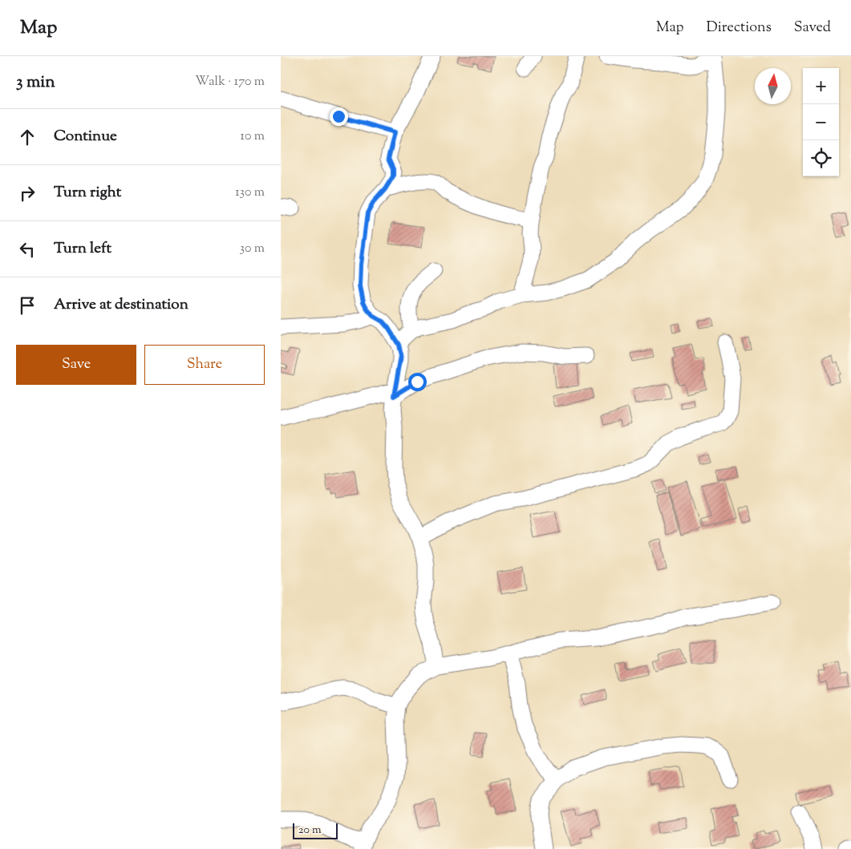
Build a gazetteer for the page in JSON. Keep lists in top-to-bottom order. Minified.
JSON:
{"scale_bar":"20 m","north":"top","page":{"header":"Map","nav":["Map","Directions","Saved"],"heading":["3 min","Walk · 170 m"],"map_buttons":["+","−"],"list":[["Continue","10 m"],["Turn right","130 m"],["Turn left","30 m"],"Arrive at destination"],"buttons":["Save","Share"],"scale":"20 m"}}
